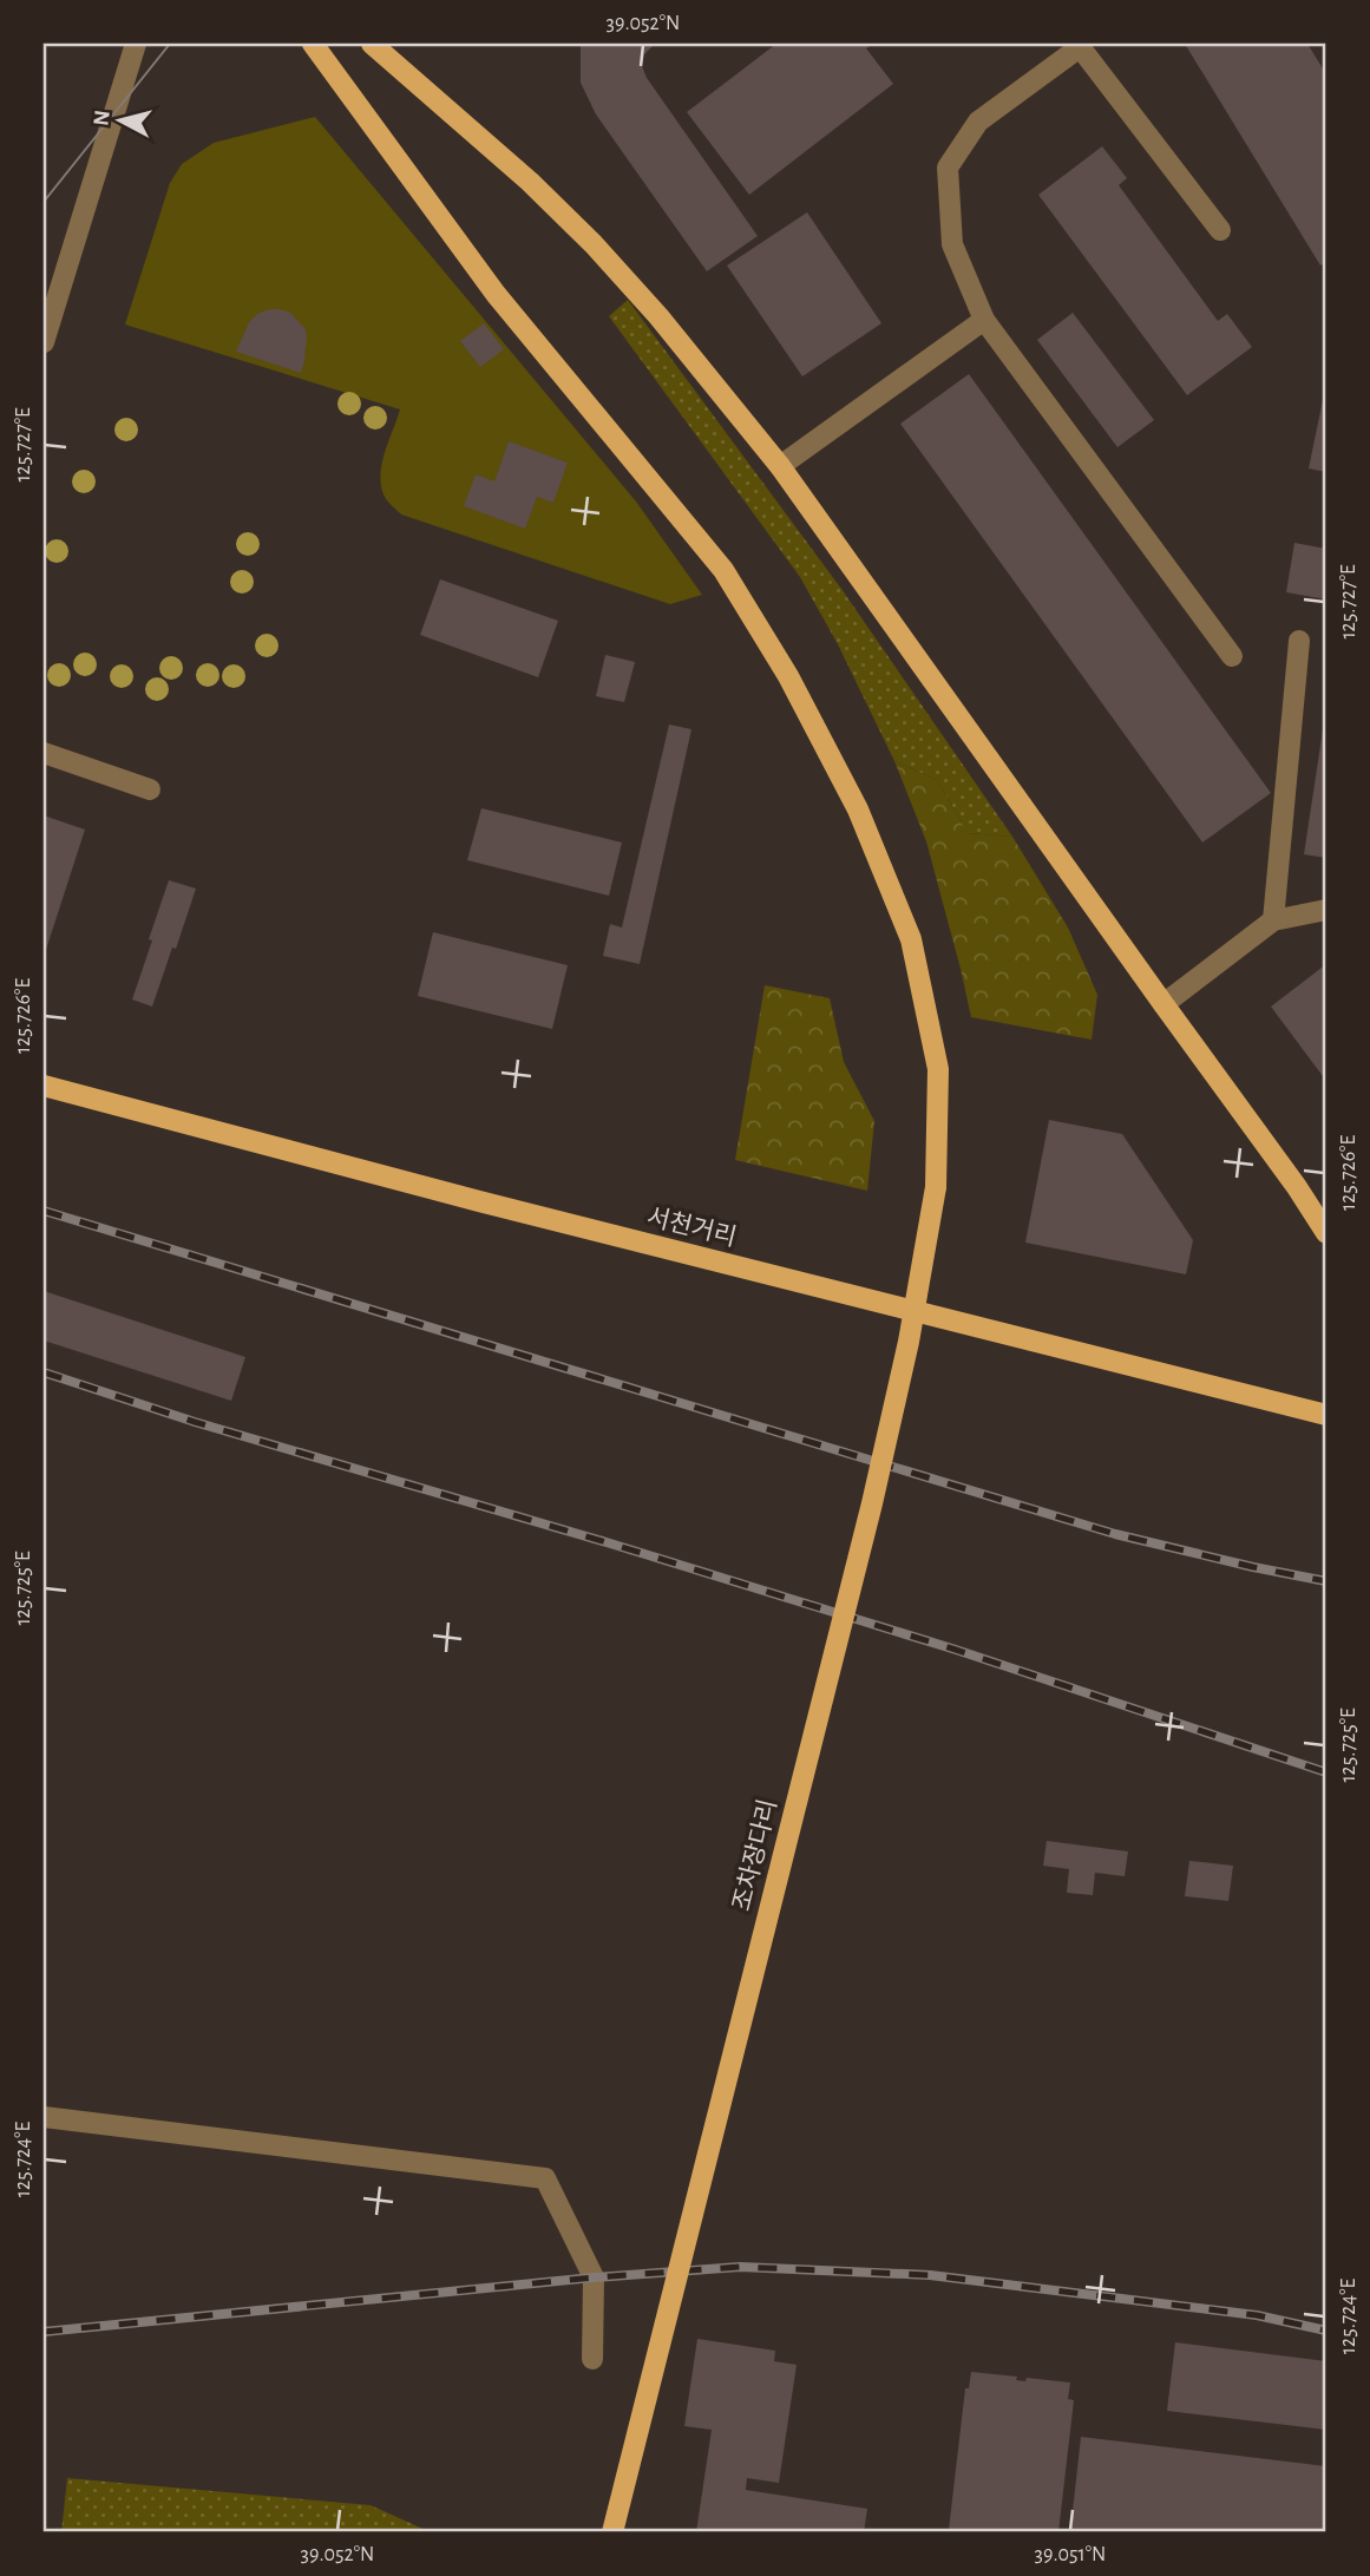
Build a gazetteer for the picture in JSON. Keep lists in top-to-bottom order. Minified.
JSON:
{"streets":{"main road":["서천거리","조차장다리"]},"north":"left","coordinates":["39.052°N","125.727°E","125.726°E","125.725°E","125.724°E","39.051°N"]}
